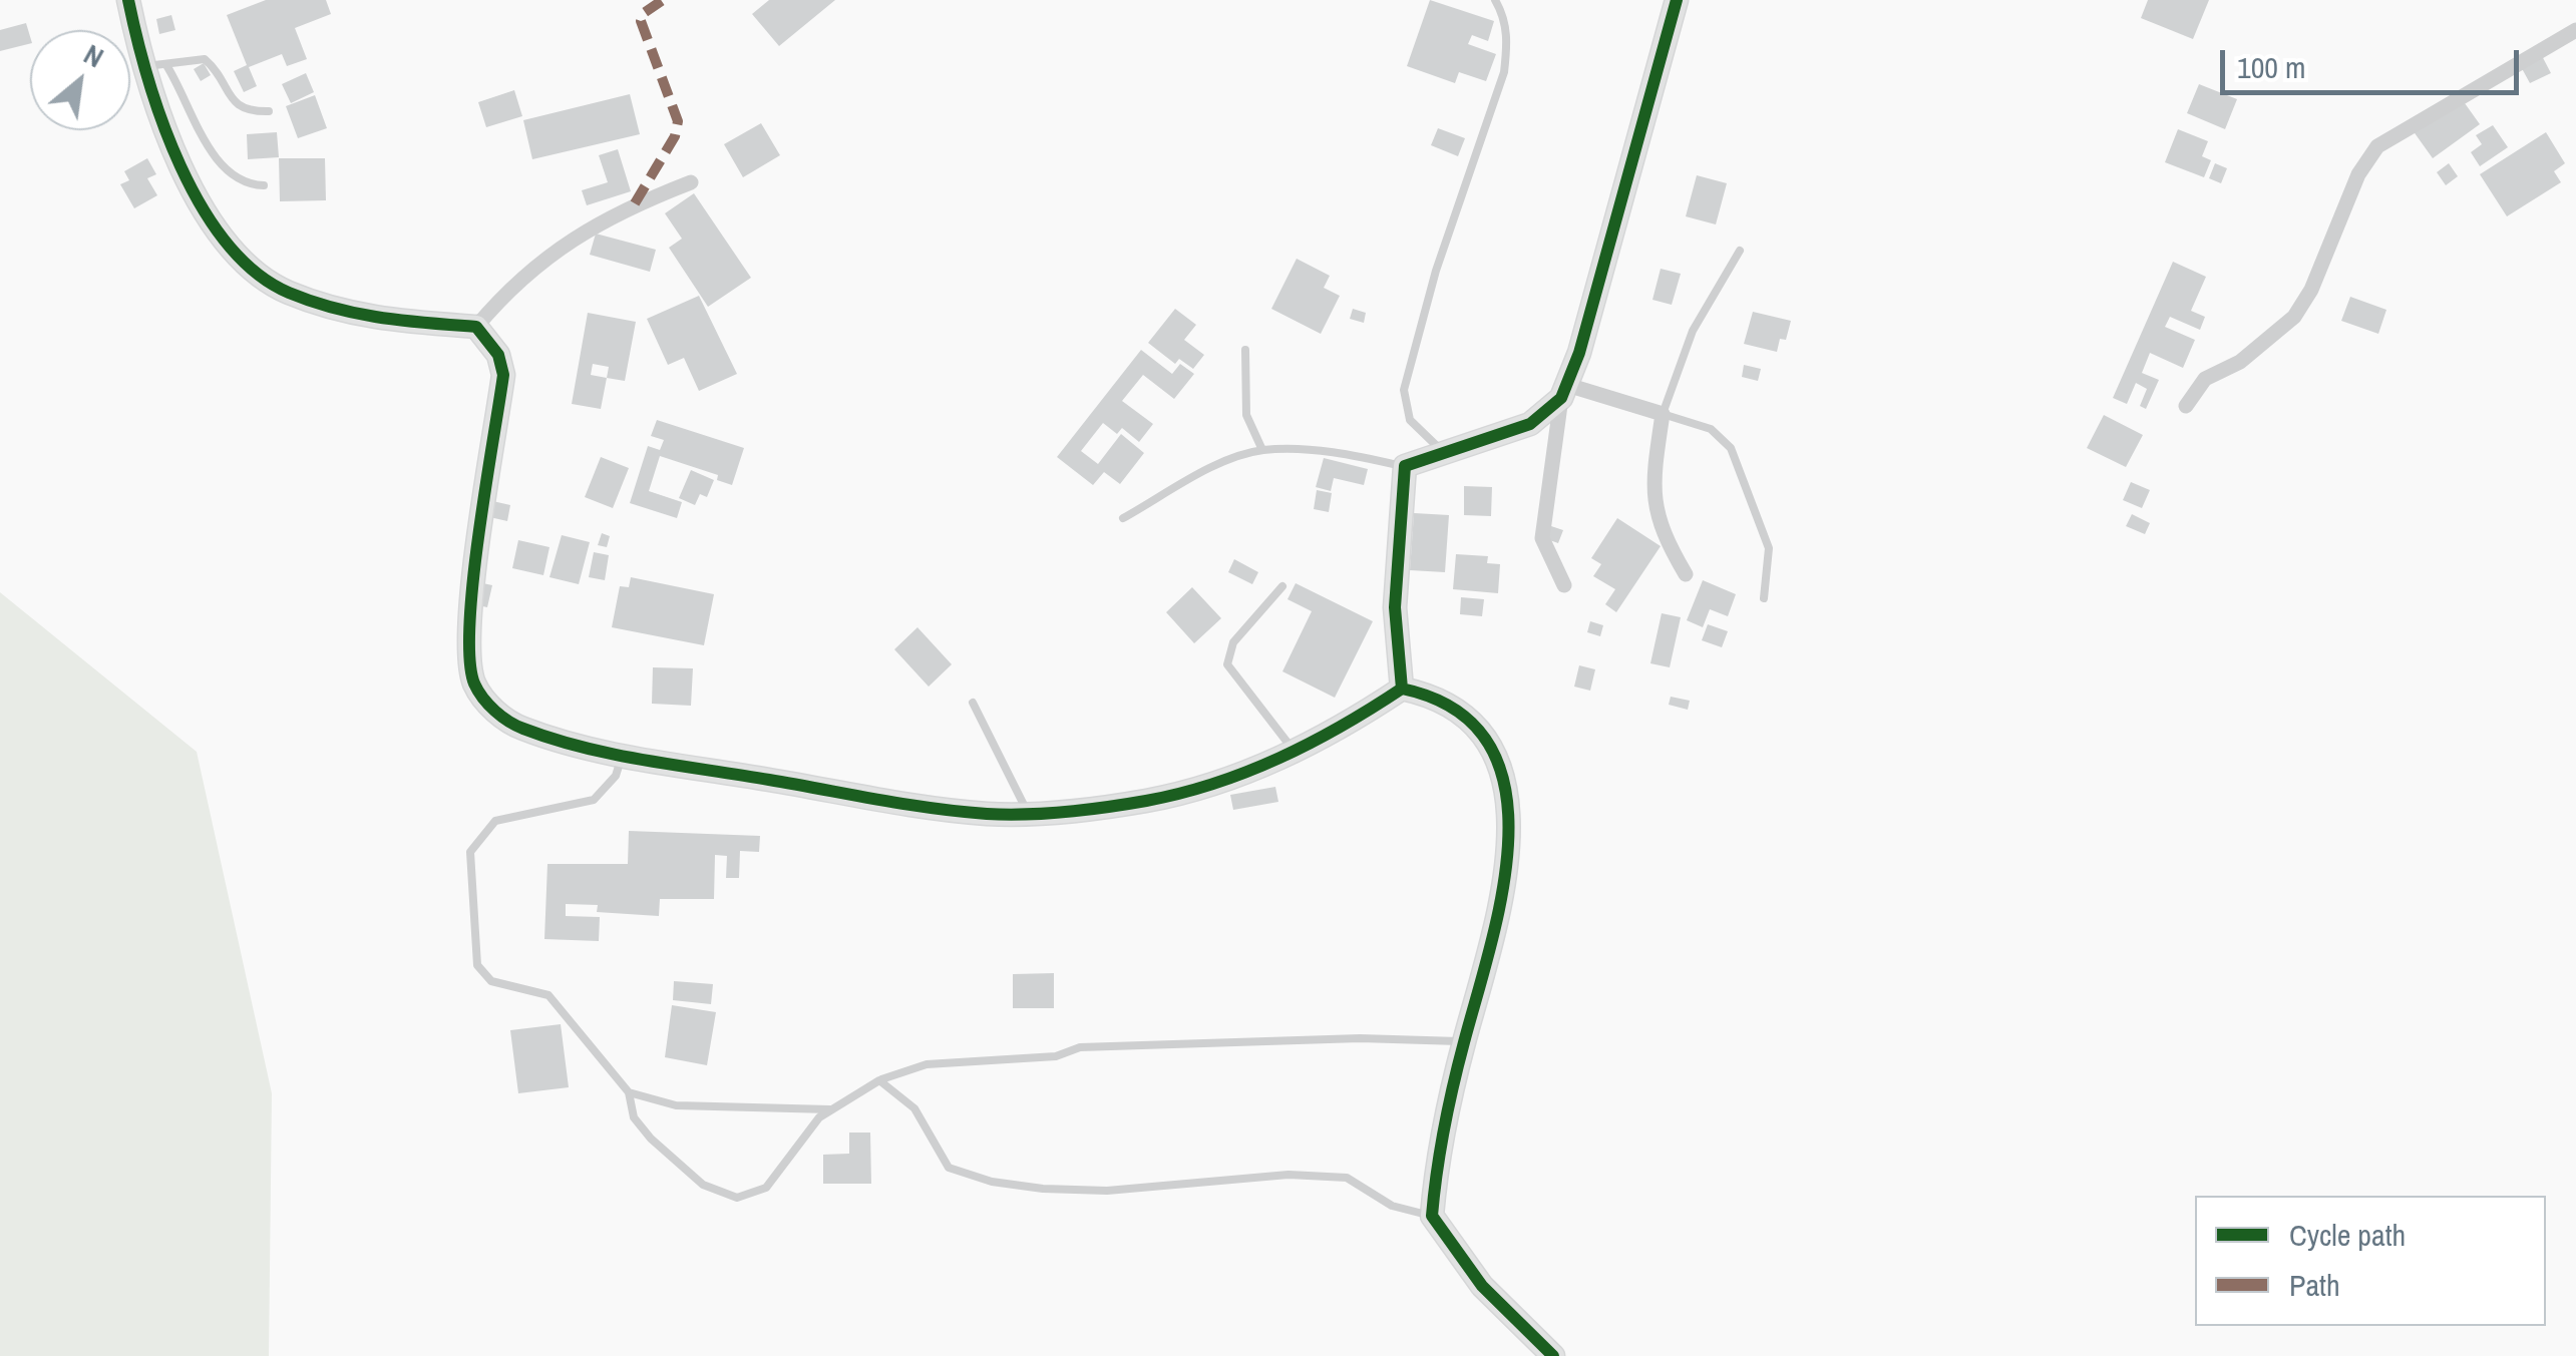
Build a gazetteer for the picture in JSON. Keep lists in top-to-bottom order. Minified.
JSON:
{"legend":["Cycle path","Path"],"scale_bar":"100 m","north":"top right"}
